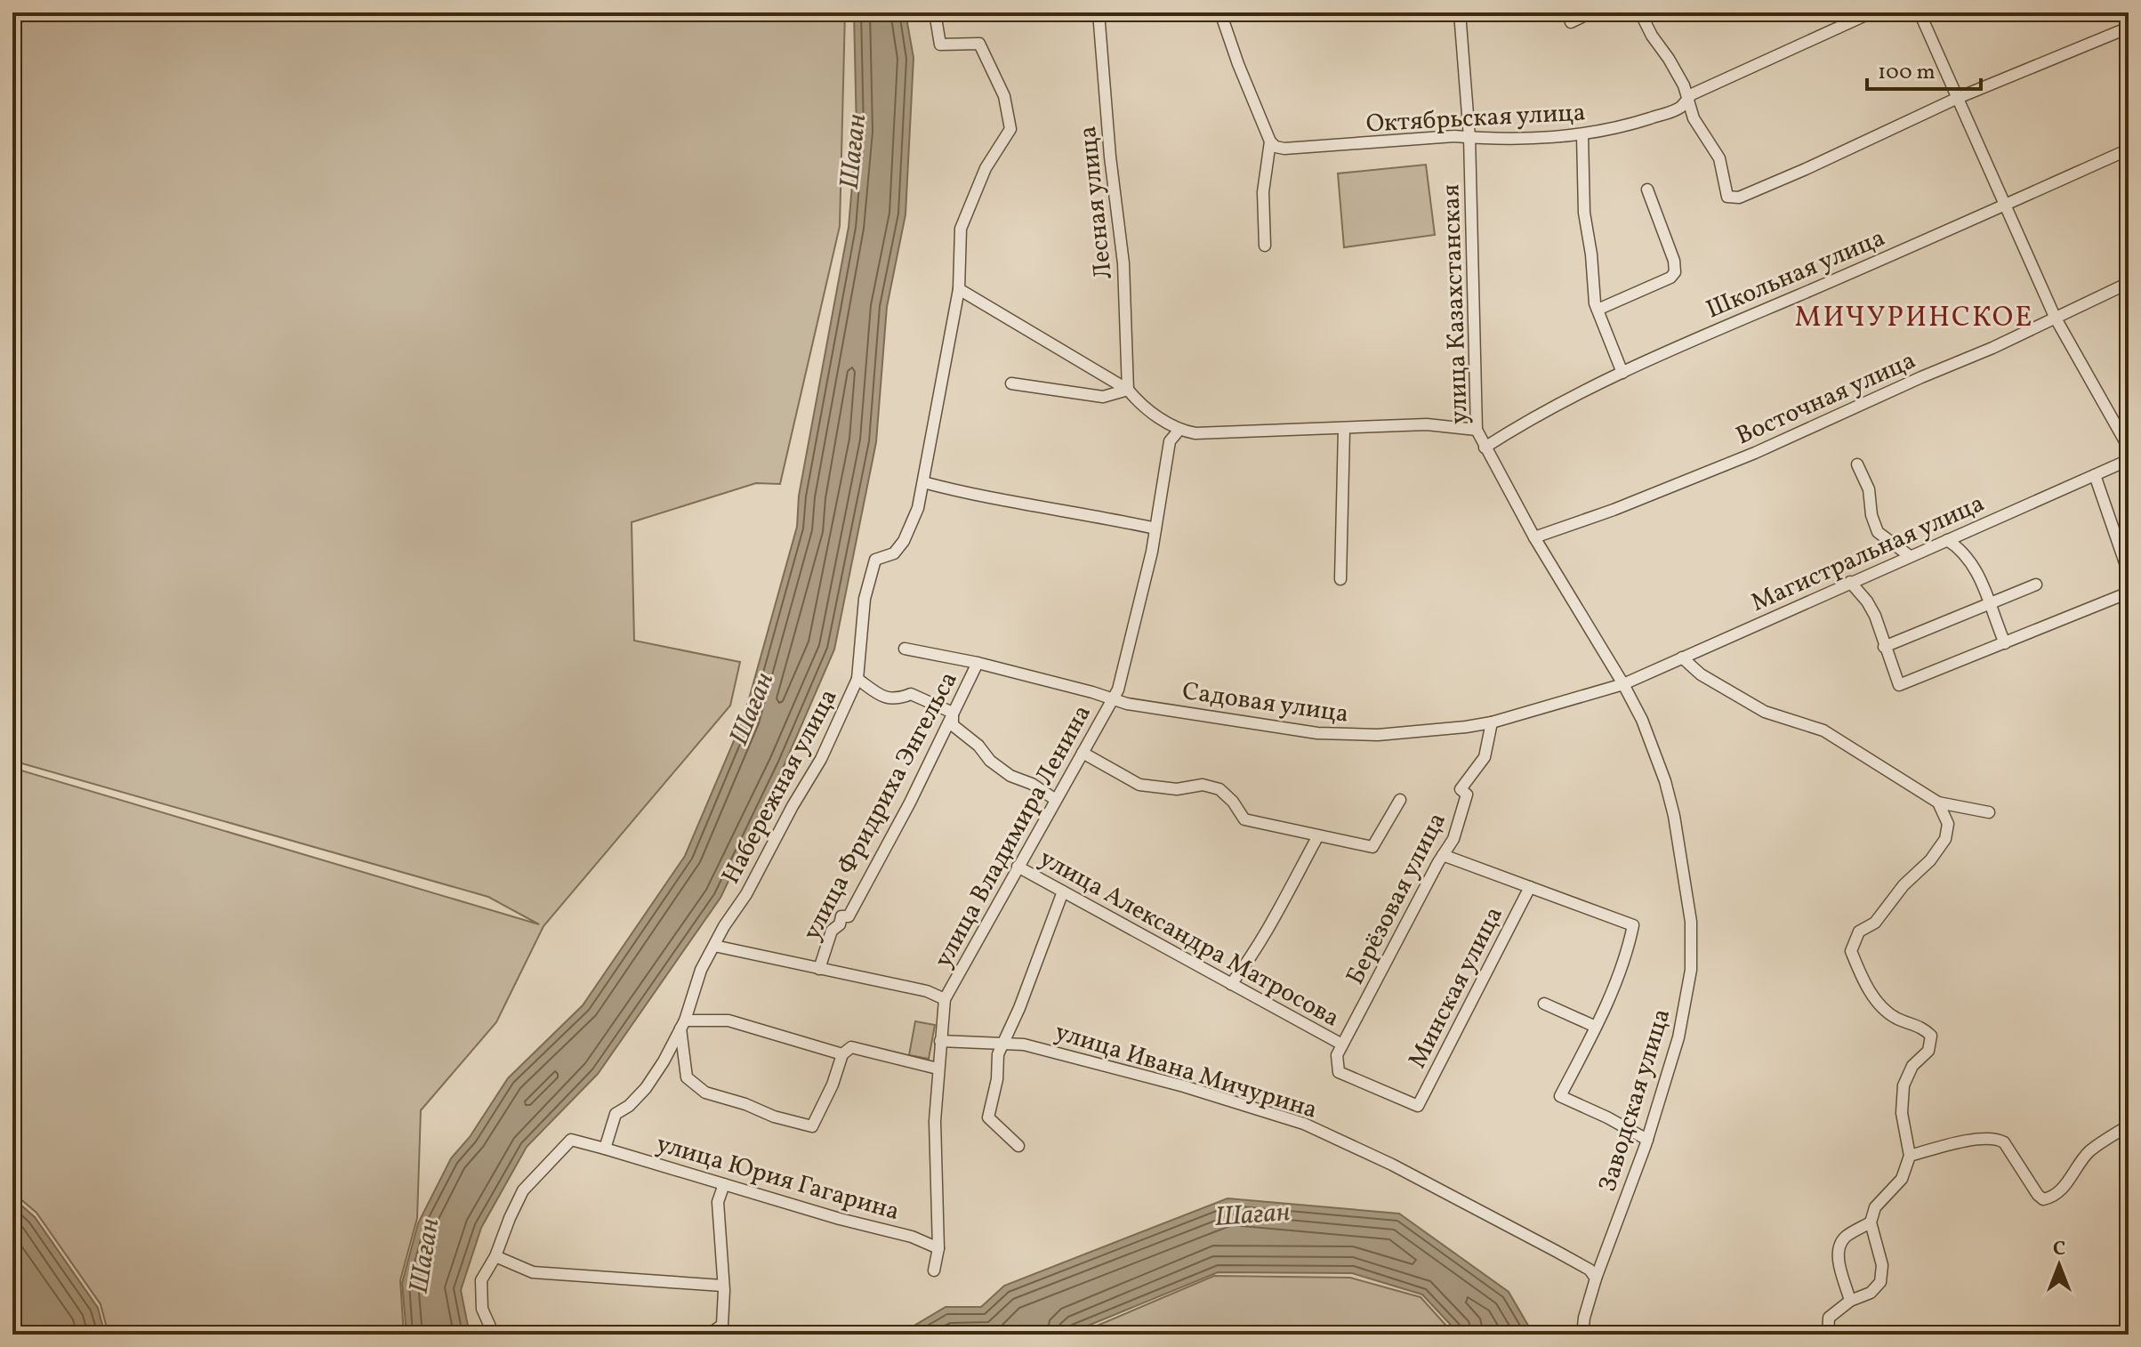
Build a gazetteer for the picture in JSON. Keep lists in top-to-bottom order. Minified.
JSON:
{"streets":{"street":["Октябрьская улица","Лесная улица","Школьная улица","улица Казахстанская","Восточная улица","Магистральная улица","Садовая улица","Набережная улица","улица Фридриха Энгельса","улица Владимира Ленина","Берёзовая улица","улица Александра Матросова","Минская улица","улица Ивана Мичурина","Заводская улица","улица Юрия Гагарина"]},"crossings":[["Октябрьская улица","улица Казахстанская"],["Школьная улица","улица Казахстанская"],["улица Казахстанская","Восточная улица"],["улица Казахстанская","Магистральная улица"],["улица Казахстанская","Садовая улица"],["улица Казахстанская","Заводская улица"],["Магистральная улица","Садовая улица"],["Магистральная улица","Заводская улица"],["Садовая улица","улица Фридриха Энгельса"],["Садовая улица","улица Владимира Ленина"],["Садовая улица","Берёзовая улица"],["Садовая улица","Заводская улица"],["Набережная улица","улица Юрия Гагарина"],["улица Владимира Ленина","улица Александра Матросова"],["улица Владимира Ленина","улица Ивана Мичурина"],["улица Владимира Ленина","улица Юрия Гагарина"],["Берёзовая улица","улица Александра Матросова"],["Берёзовая улица","Минская улица"],["улица Ивана Мичурина","Заводская улица"]],"districts":["МИЧУРИНСКОЕ"],"water":["Шаған"],"scale_bar":"100 m","north":"top"}
